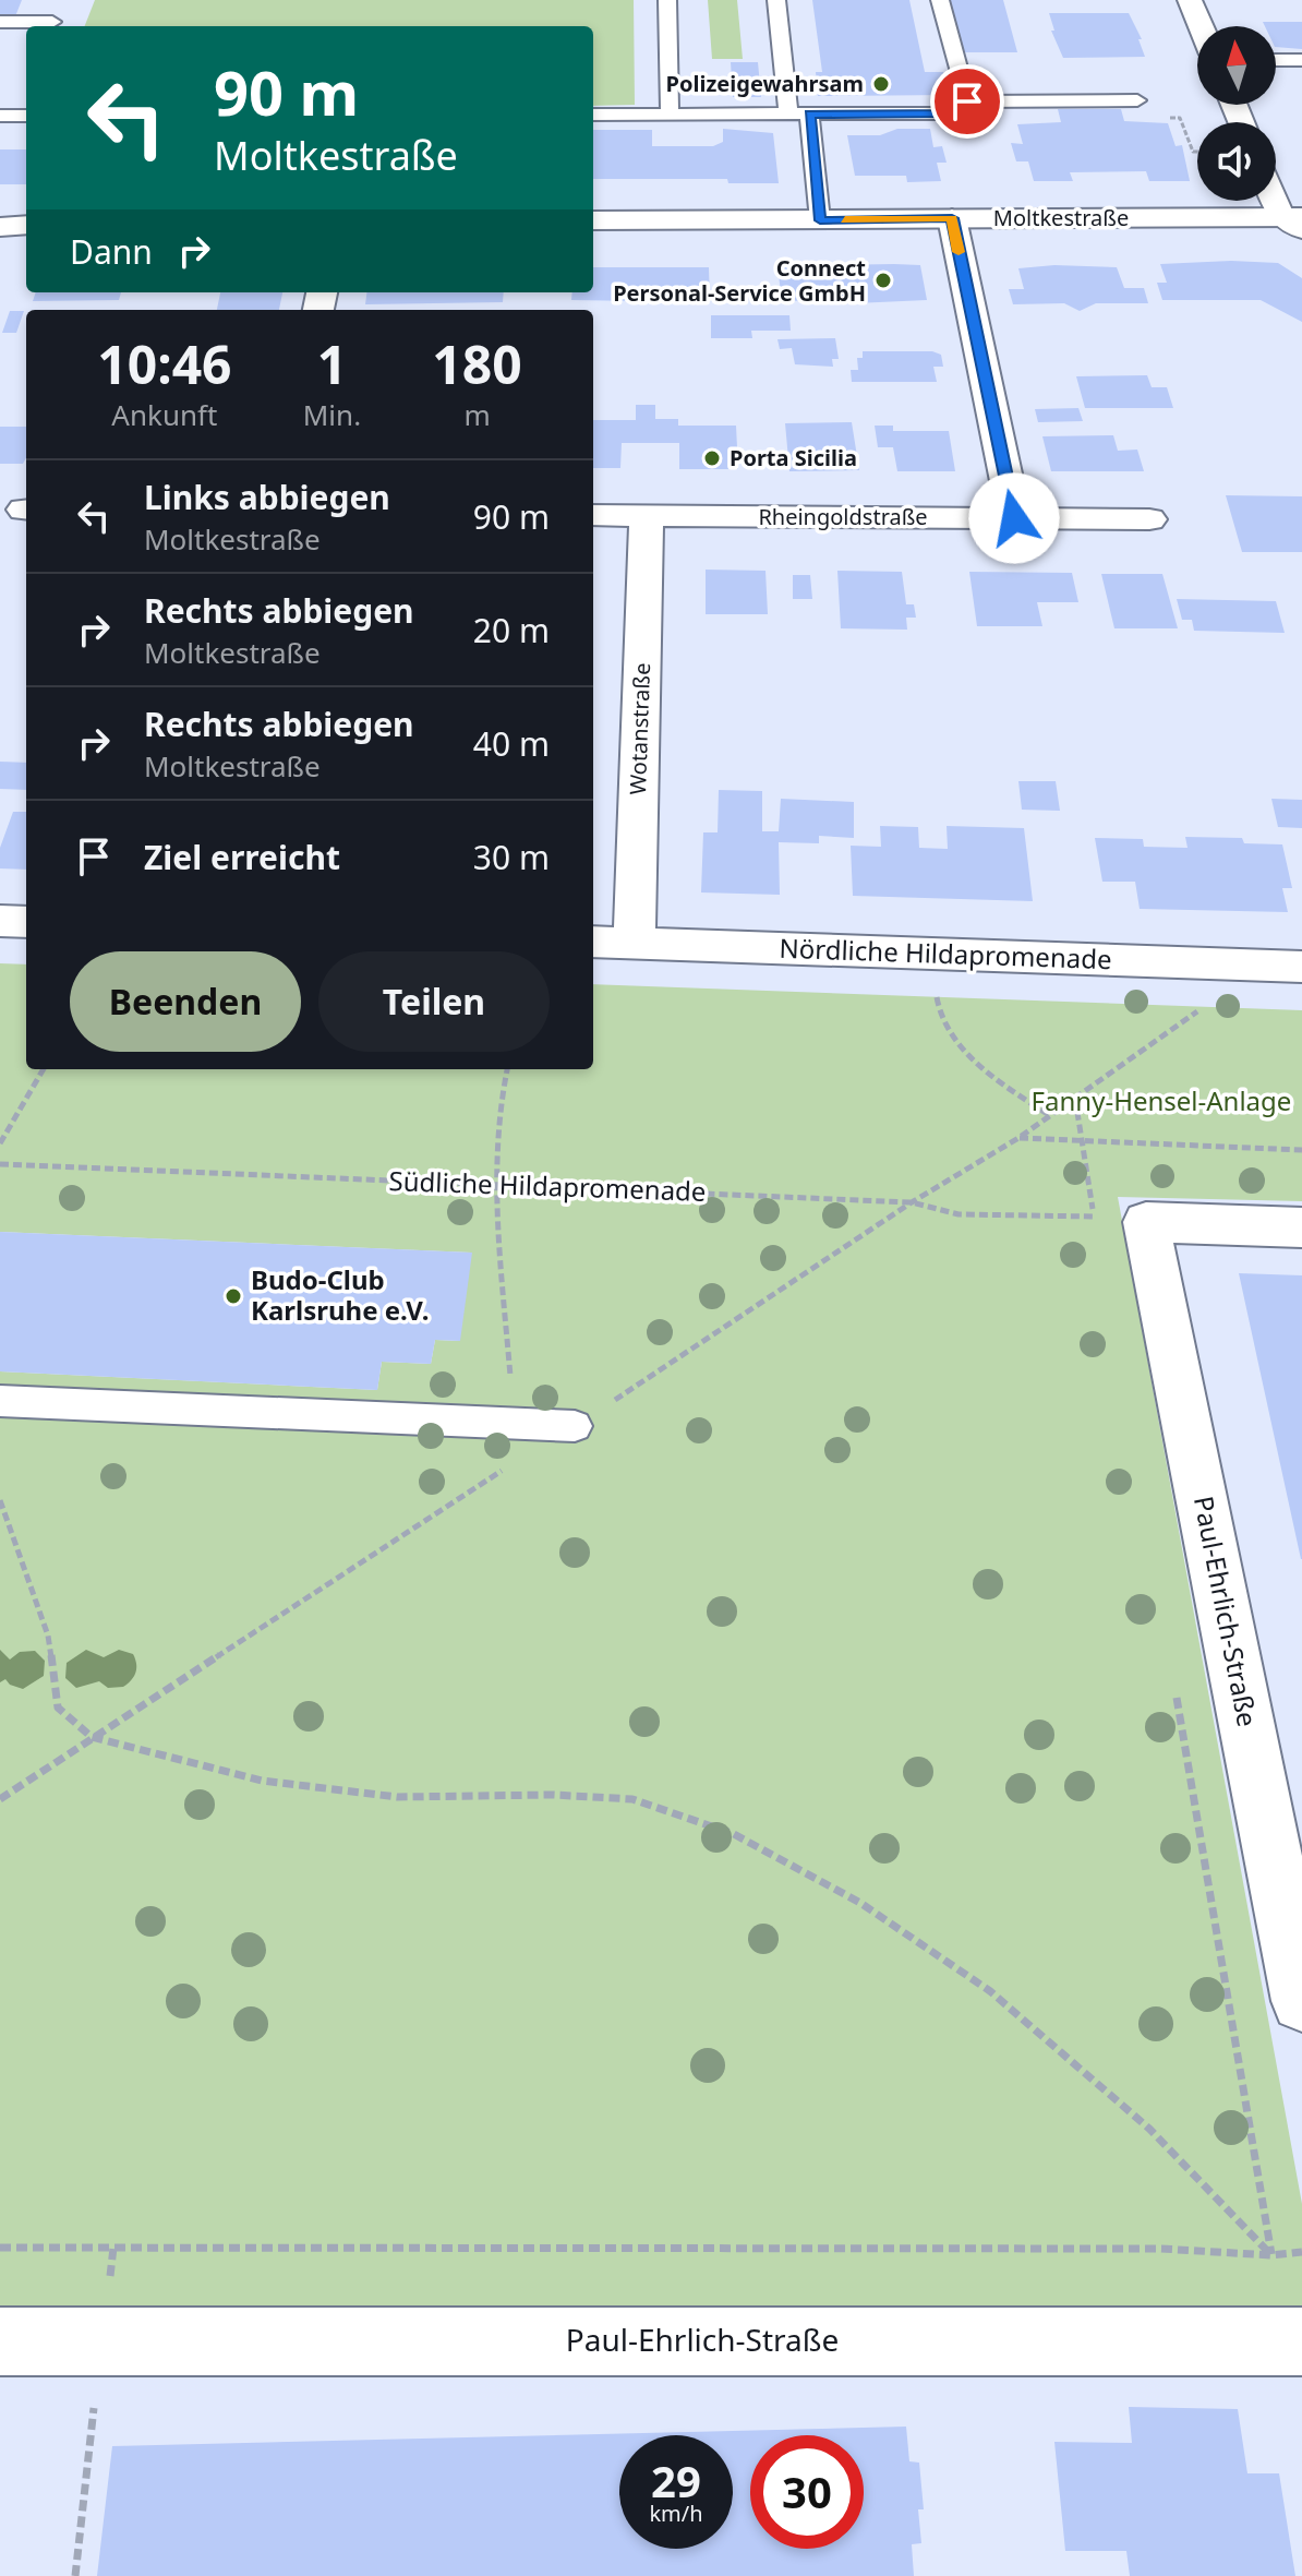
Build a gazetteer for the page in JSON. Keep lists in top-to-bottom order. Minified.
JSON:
{"streets":{"street":["Moltkestraße","Rheingoldstraße","Wotanstraße","Nördliche Hildapromenade","Paul-Ehrlich-Straße"],"path":["Südliche Hildapromenade"]},"crossings":[["Rheingoldstraße","Wotanstraße"],["Wotanstraße","Nördliche Hildapromenade"]],"parks":["Fanny-Hensel-Anlage"],"places":["Polizeigewahrsam","Connect Personal-Service GmbH","Porta Sicilia","Budo-Club Karlsruhe e.V."],"north":"top","page":{"turn":["90 m","Moltkestraße"],"then":"Dann","eta":["10:46","Ankunft","1","Min.","180","m"],"list":[{"name":"Links abbiegen","note":"Moltkestraße","value":"90 m"},{"name":"Rechts abbiegen","note":"Moltkestraße","value":"20 m"},{"name":"Rechts abbiegen","note":"Moltkestraße","value":"40 m"},{"name":"Ziel erreicht","value":"30 m"}],"buttons":["Beenden","Teilen"],"speed":"29 km/h","limit":"30"}}
